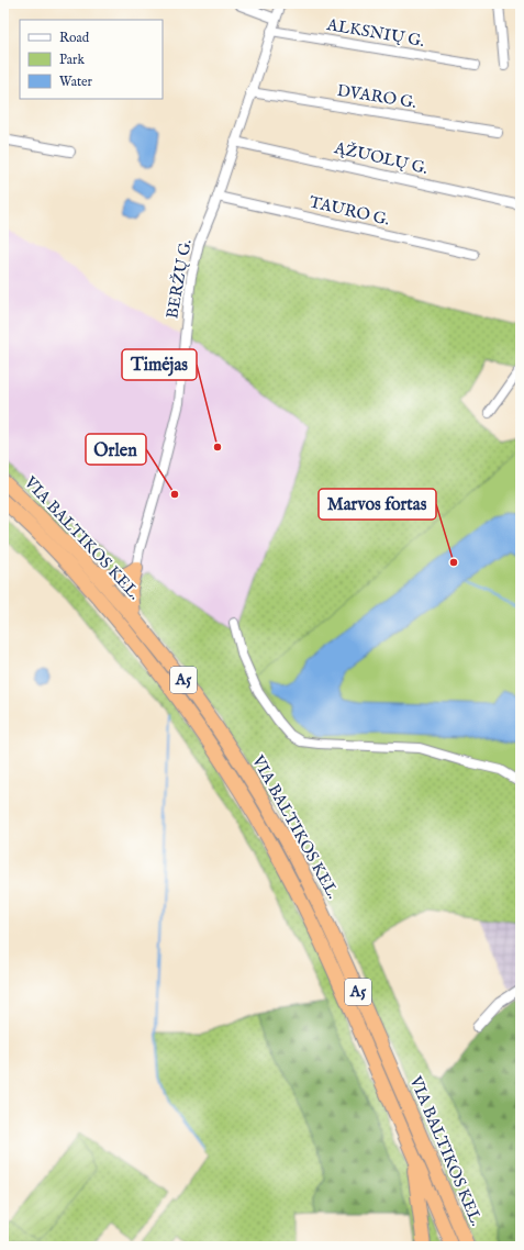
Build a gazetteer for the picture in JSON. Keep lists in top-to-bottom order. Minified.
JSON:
{"streets":{"highway":["VIA BALTIKOS KEL.","A5"],"street":["ALKSNIŲ G.","DVARO G.","ĄŽUOLŲ G.","TAURO G.","BERŽŲ G."]},"crossings":[["ALKSNIŲ G.","BERŽŲ G."],["DVARO G.","BERŽŲ G."],["ĄŽUOLŲ G.","BERŽŲ G."],["TAURO G.","BERŽŲ G."]],"places":["Timėjas","Orlen","Marvos fortas"],"legend":["Road","Park","Water"]}
